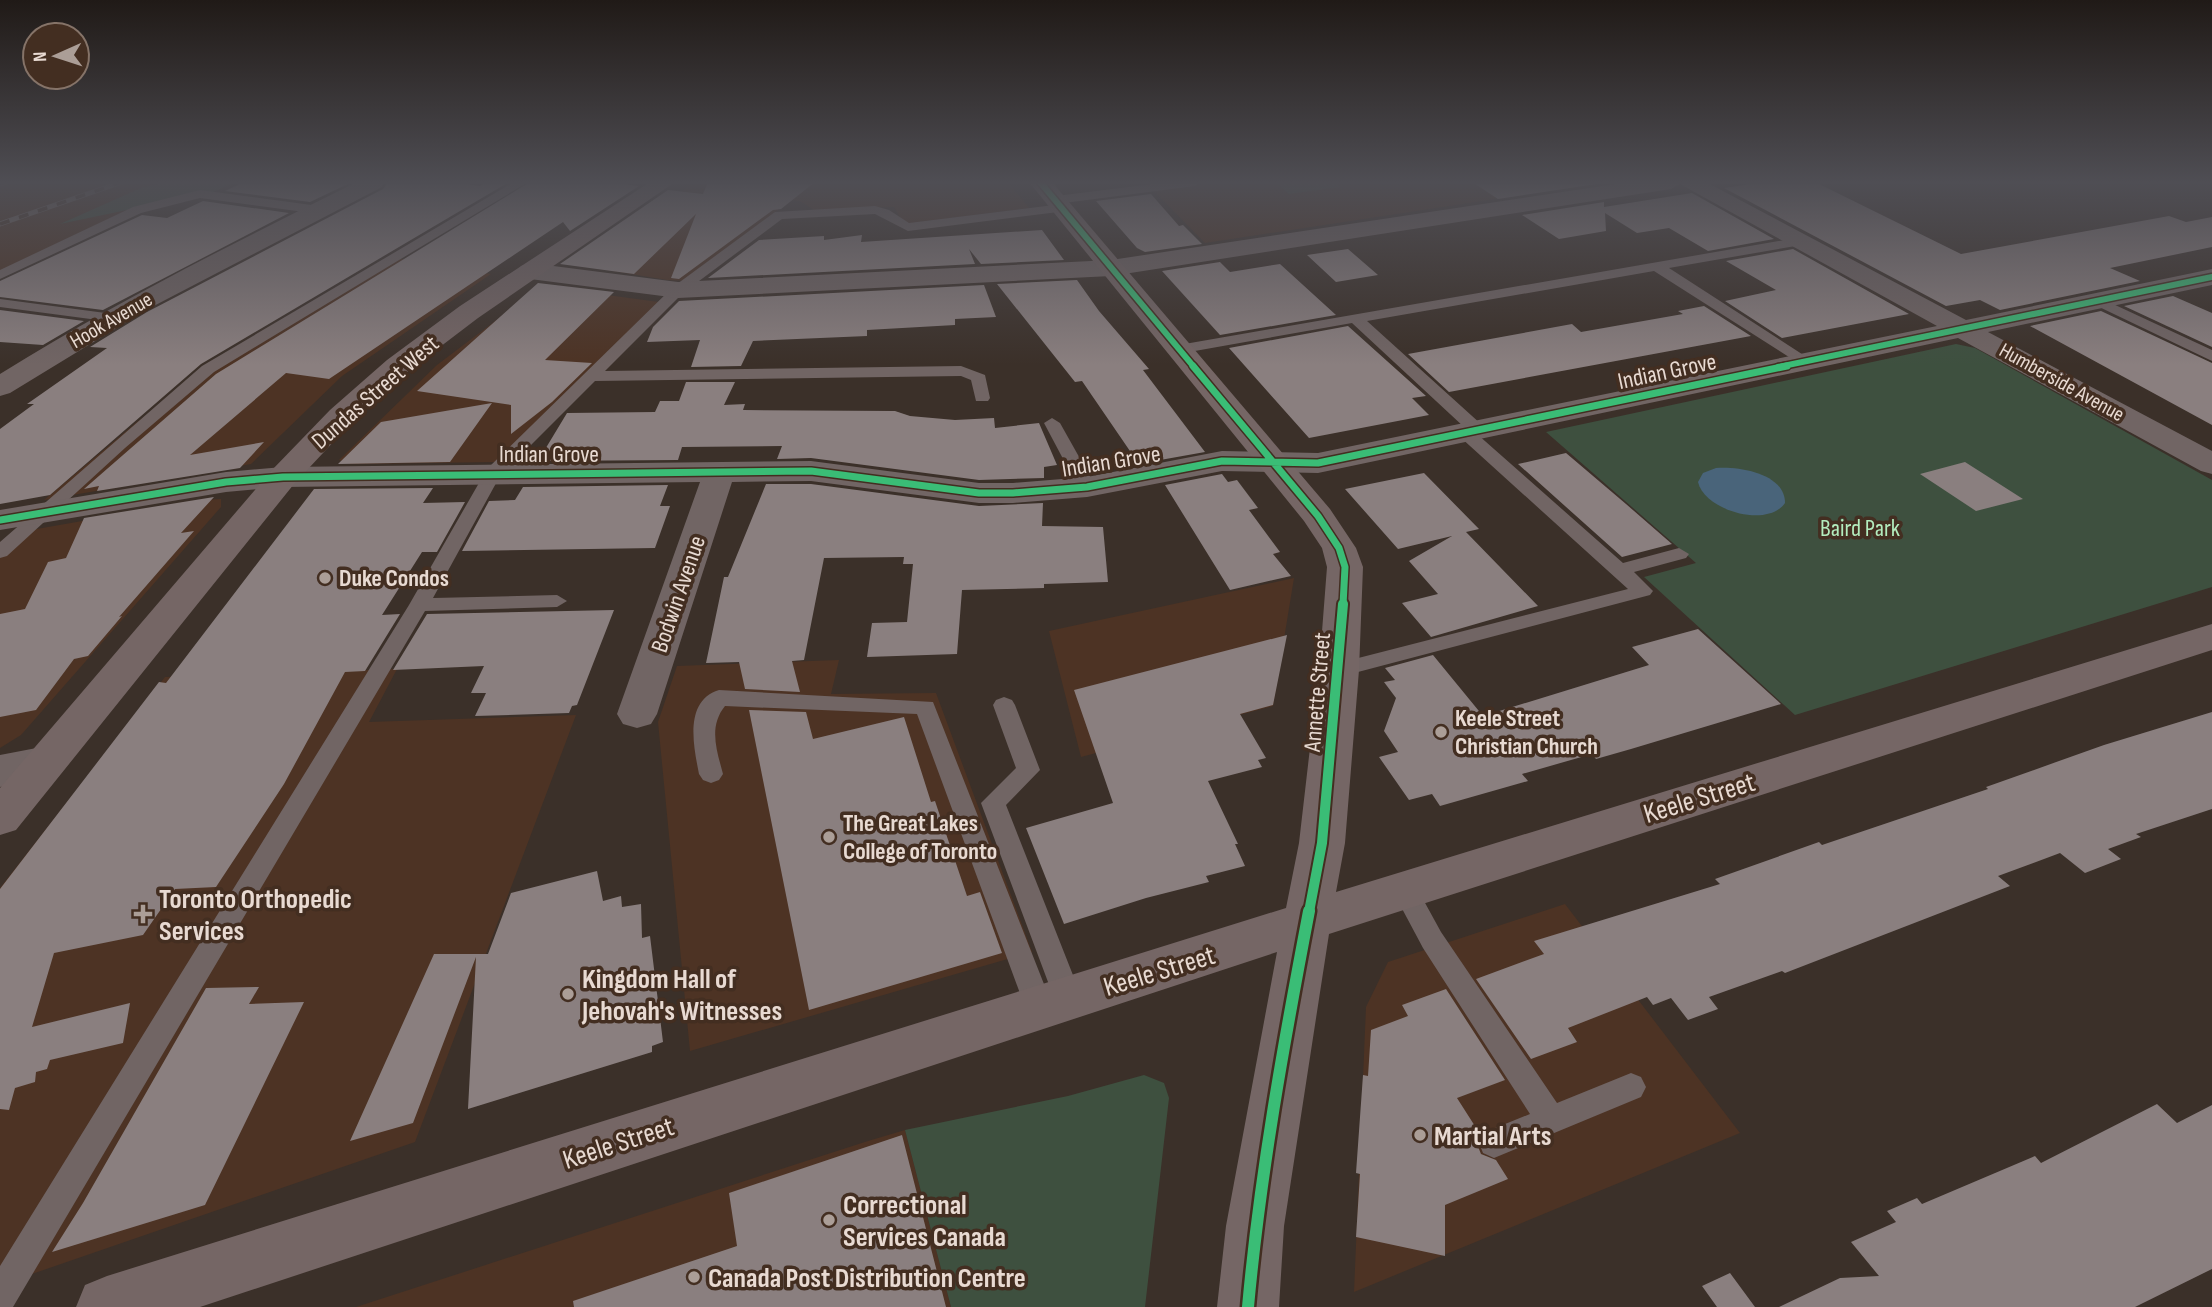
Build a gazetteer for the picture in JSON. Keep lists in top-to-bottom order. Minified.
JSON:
{"streets":{"main road":["Dundas Street West","Annette Street","Keele Street"],"street":["Hook Avenue","Indian Grove","Humberside Avenue","Bodwin Avenue"]},"crossings":[["Indian Grove","Humberside Avenue"],["Indian Grove","Dundas Street West"],["Indian Grove","Bodwin Avenue"],["Indian Grove","Annette Street"],["Annette Street","Keele Street"]],"parks":["Baird Park"],"places":{"other":["Duke Condos","Keele Street Christian Church","The Great Lakes College of Toronto","Kingdom Hall of Jehovah's Witnesses","Martial Arts","Correctional Services Canada","Canada Post Distribution Centre"],"health":["Toronto Orthopedic Services"]},"north":"left"}
